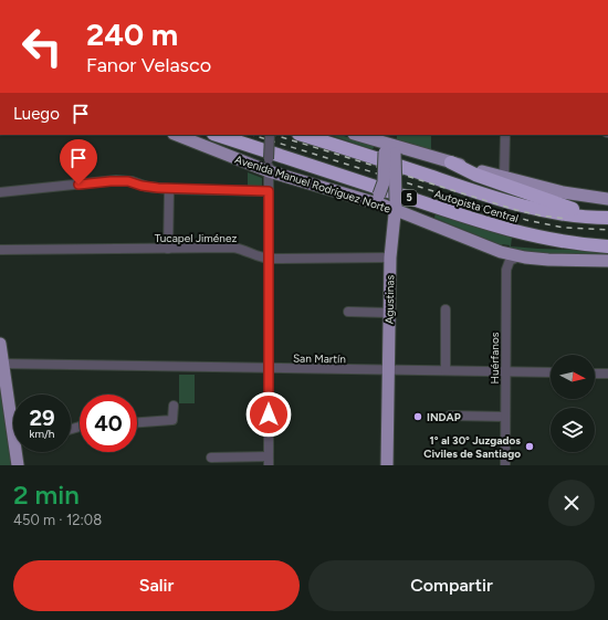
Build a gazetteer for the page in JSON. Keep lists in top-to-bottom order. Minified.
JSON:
{"streets":{"highway":["5","Autopista Central"],"main road":["Avenida Manuel Rodríguez Norte","Agustinas"],"street":["Tucapel Jiménez","San Martín","Huérfanos"]},"crossings":[["Avenida Manuel Rodríguez Norte","Agustinas"],["Avenida Manuel Rodríguez Norte","Huérfanos"],["Tucapel Jiménez","Agustinas"],["Agustinas","San Martín"],["San Martín","Huérfanos"]],"places":["INDAP","1° al 30° Juzgados Civiles de Santiago"],"north":"right","page":{"turn":["240 m","Fanor Velasco"],"then":"Luego","speed":"29 km/h","limit":"40","heading":["2 min","450 m · 12:08"],"buttons":["Salir","Compartir"]}}
